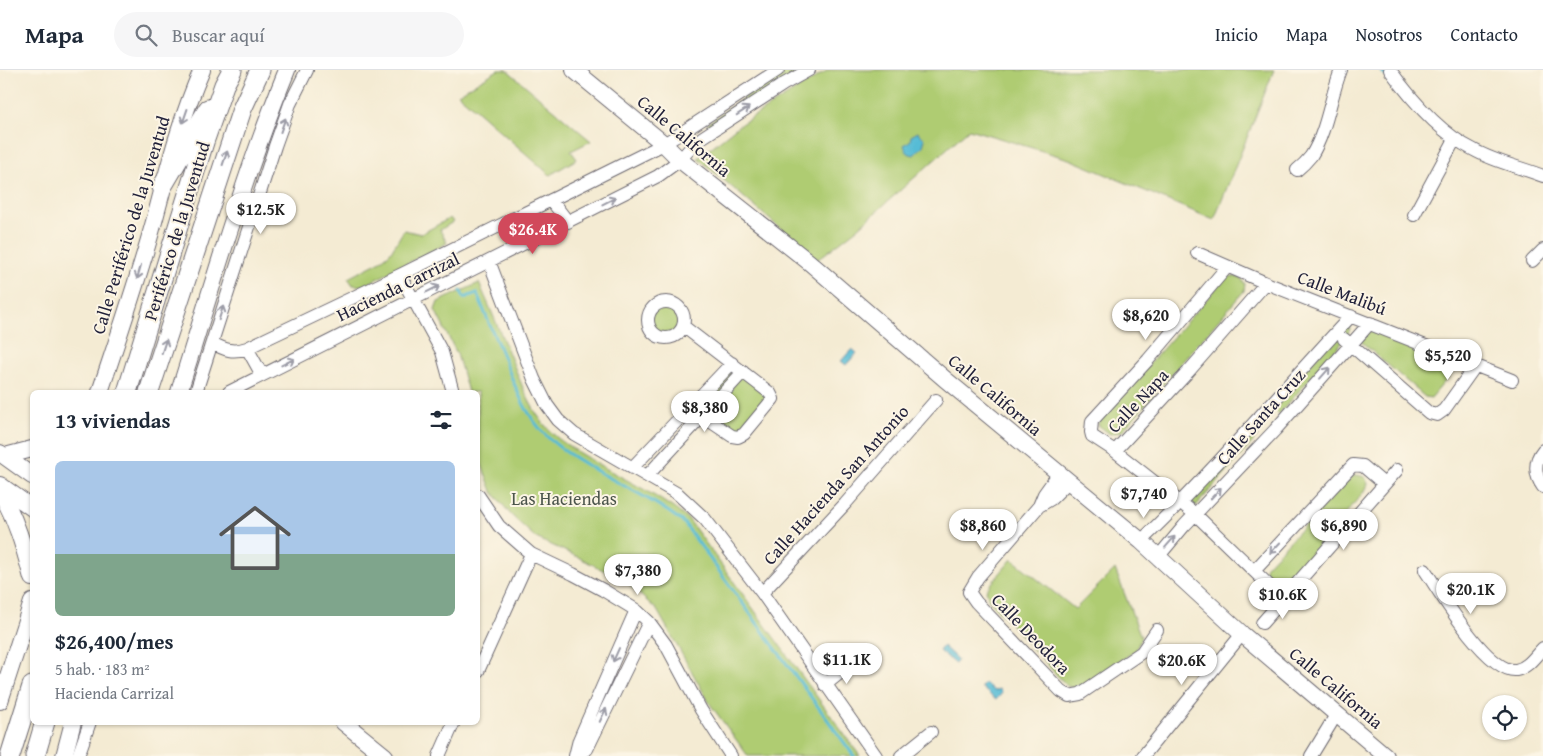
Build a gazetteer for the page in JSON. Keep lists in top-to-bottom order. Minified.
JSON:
{"streets":{"highway":["Periférico de la Juventud"],"main road":["Calle California","Calle Periférico de la Juventud"],"street":["Hacienda Carrizal","Calle Malibú","Calle Napa","Calle Santa Cruz","Calle Hacienda San Antonio","Calle Deodora"]},"crossings":[["Calle California","Hacienda Carrizal"],["Calle California","Calle Santa Cruz"],["Calle California","Calle Deodora"],["Calle Malibú","Calle Napa"],["Calle Malibú","Calle Santa Cruz"]],"parks":["Las Haciendas"],"page":{"header":"Mapa","search":"Buscar aquí","nav":["Inicio","Mapa","Nosotros","Contacto"],"price":["$12.5K","$26.4K","$8,620","$5,520","$8,380","$7,740","$8,860","$6,890","$7,380","$20.1K","$10.6K","$11.1K","$20.6K"],"heading":"13 viviendas","list":[{"name":"$26,400/mes","note":"5 hab. · 183 m² · Hacienda Carrizal"}]}}
